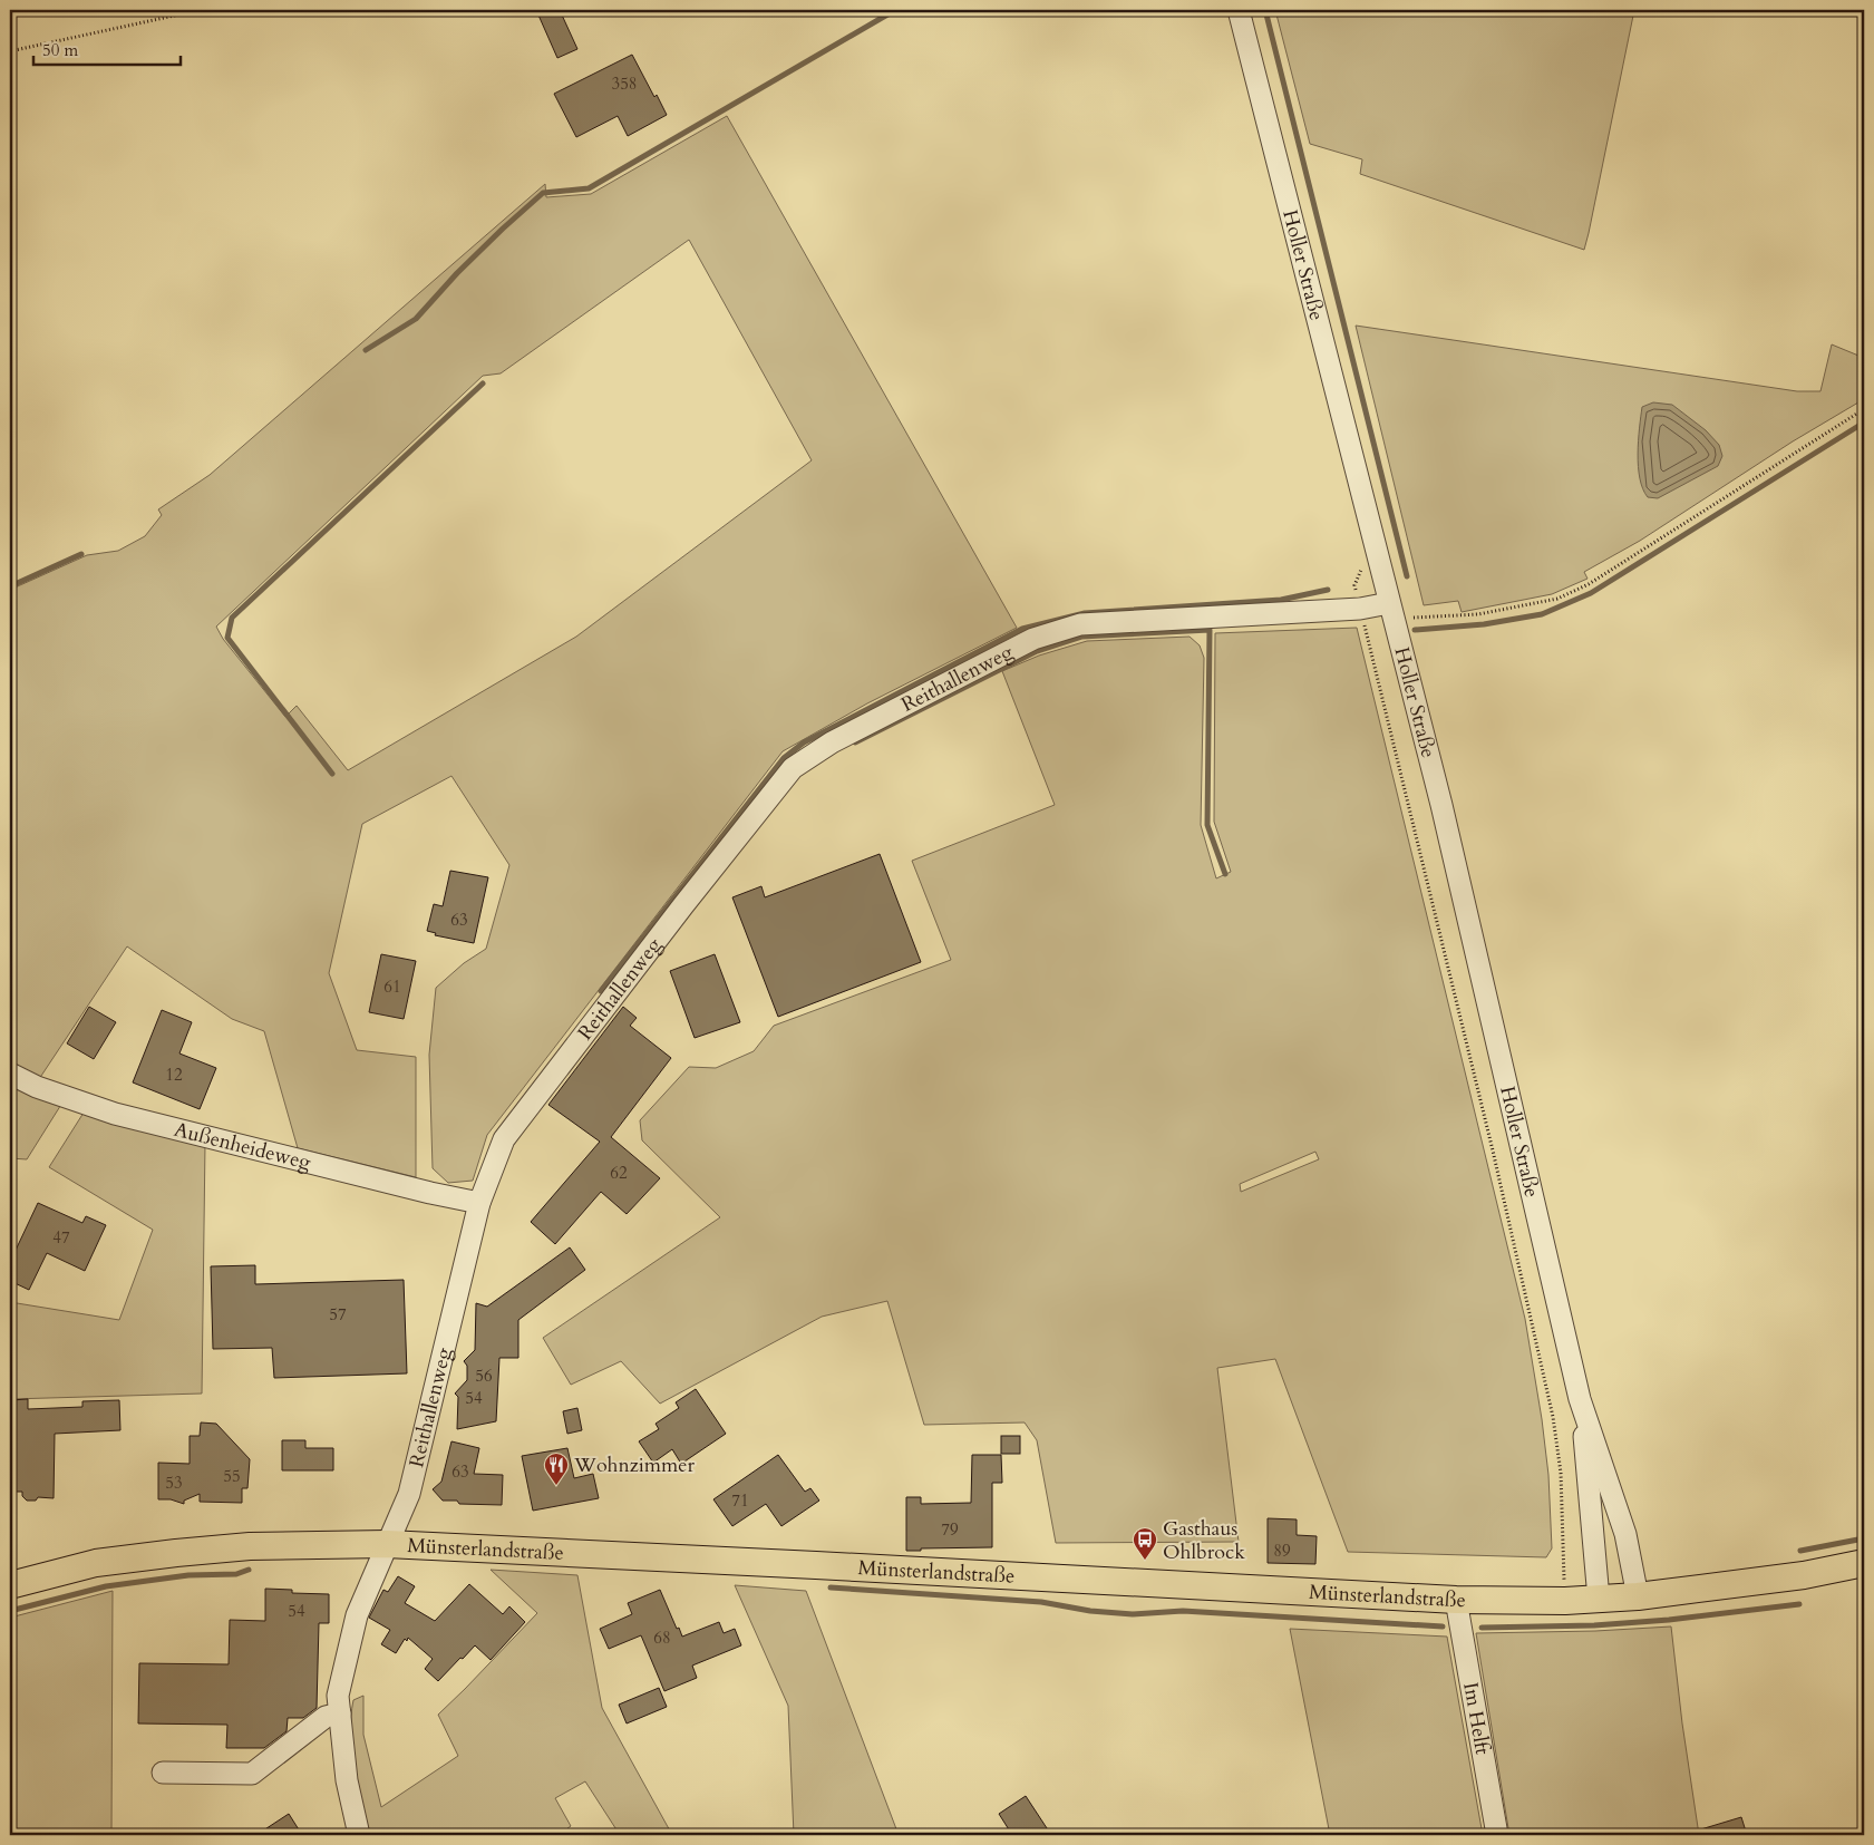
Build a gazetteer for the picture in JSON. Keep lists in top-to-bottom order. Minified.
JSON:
{"streets":{"main road":["Münsterlandstraße"],"street":["Holler Straße","Reithallenweg","Außenheideweg","Im Helft"]},"crossings":[["Holler Straße","Reithallenweg"],["Holler Straße","Münsterlandstraße"],["Reithallenweg","Außenheideweg"],["Reithallenweg","Münsterlandstraße"],["Münsterlandstraße","Im Helft"]],"places":{"restaurant":["Wohnzimmer"],"bus stop":["Gasthaus Ohlbrock"]},"house_numbers":["358","63","61","12","62","47","57","56","54","63","55","53","71","79","89","54","68"],"scale_bar":"50 m"}
